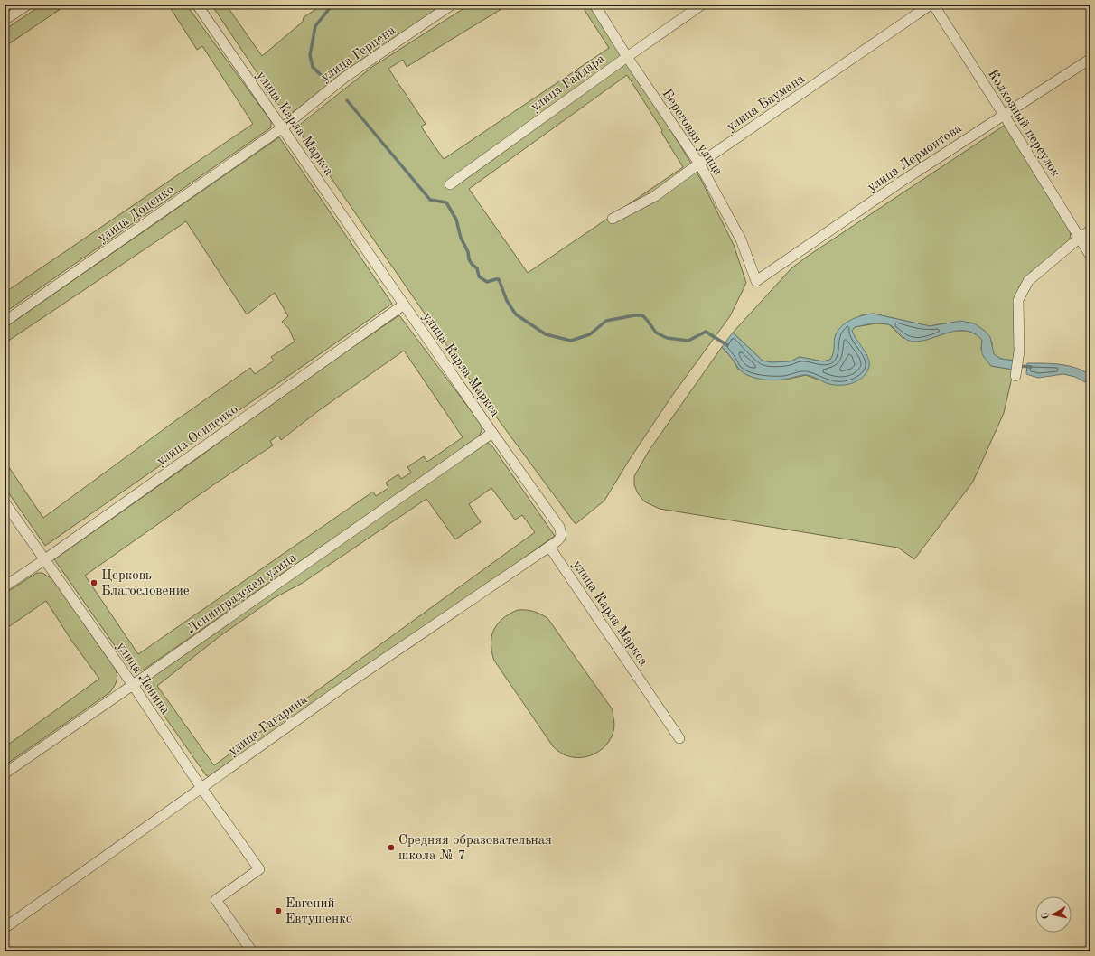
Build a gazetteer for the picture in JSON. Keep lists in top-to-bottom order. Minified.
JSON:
{"streets":{"street":["улица Герцена","улица Гайдара","улица Баумана","улица Карла Маркса","Колхозный переулок","Береговая улица","улица Лермонтова","улица Доценко","улица Осипенко","Ленинградская улица","улица Ленина","улица Гагарина"]},"crossings":[["улица Герцена","улица Карла Маркса"],["улица Герцена","улица Доценко"],["улица Гайдара","Береговая улица"],["улица Баумана","Колхозный переулок"],["улица Баумана","Береговая улица"],["улица Карла Маркса","улица Доценко"],["улица Карла Маркса","улица Осипенко"],["улица Карла Маркса","Ленинградская улица"],["улица Карла Маркса","улица Гагарина"],["Колхозный переулок","улица Лермонтова"],["Береговая улица","улица Лермонтова"],["улица Осипенко","улица Ленина"],["Ленинградская улица","улица Ленина"],["улица Ленина","улица Гагарина"]],"places":["Церковь Благословение","Средняя образовательная школа № 7","Евгений Евтушенко"],"north":"left"}
